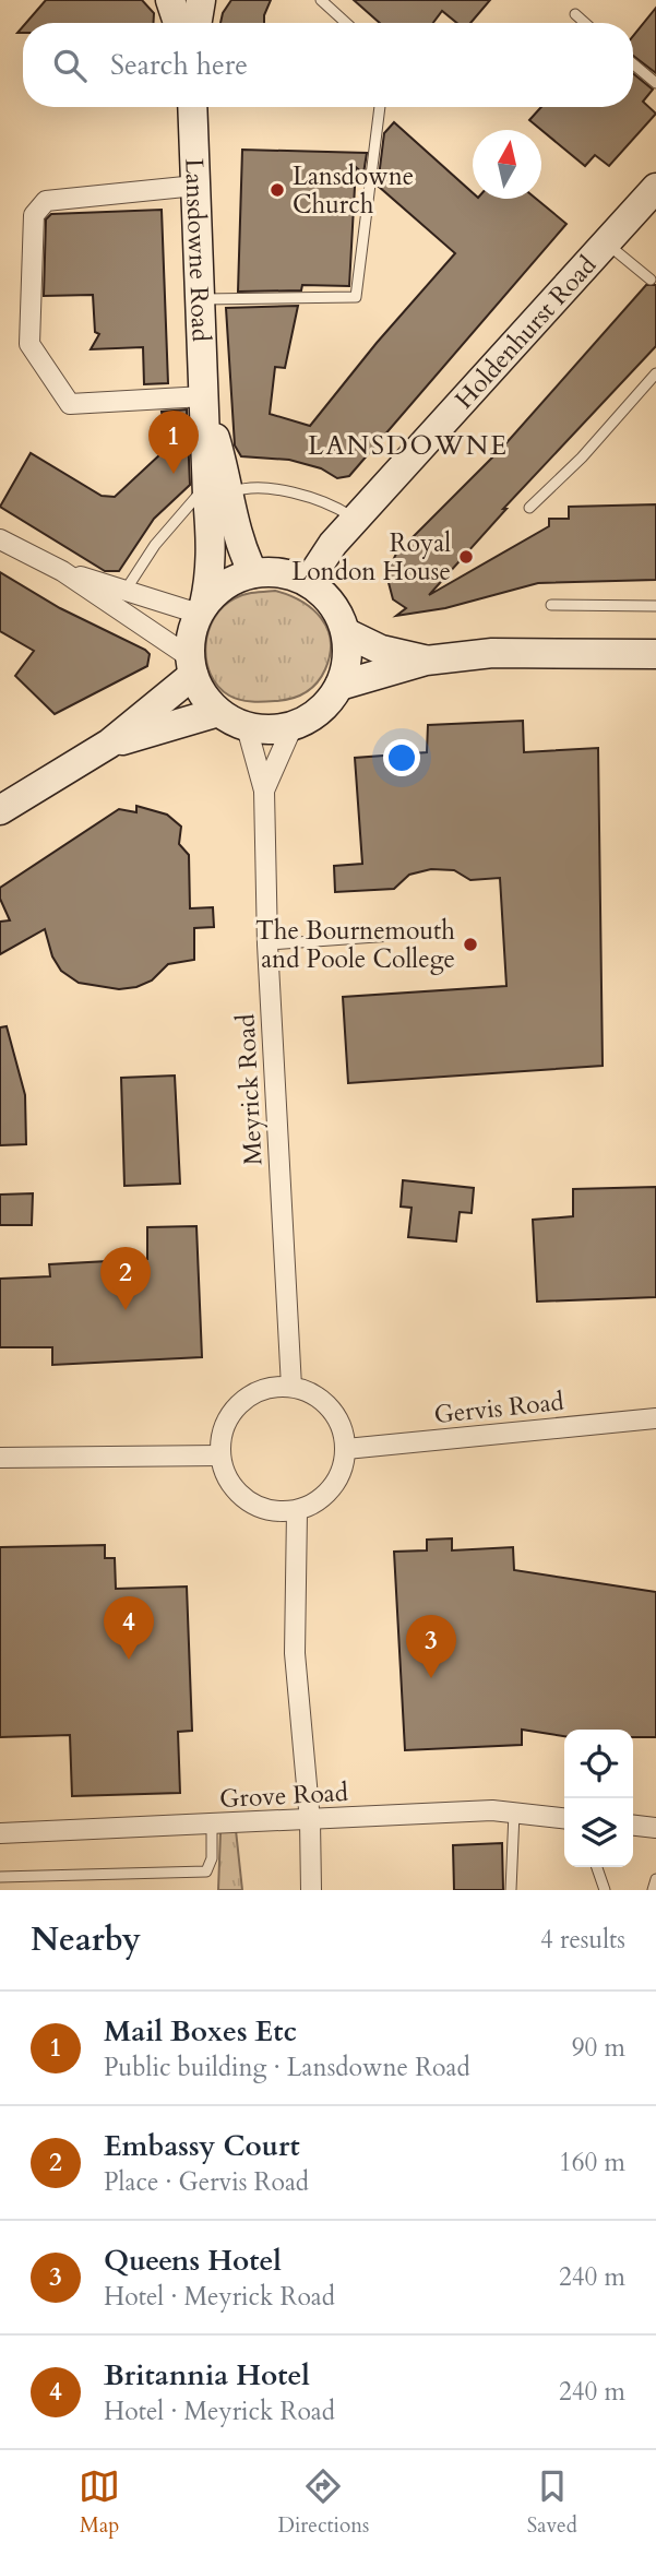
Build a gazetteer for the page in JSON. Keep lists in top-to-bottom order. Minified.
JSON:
{"streets":{"main road":["Lansdowne Road","Holdenhurst Road"],"street":["Meyrick Road","Gervis Road","Grove Road"]},"crossings":[["Lansdowne Road","Holdenhurst Road"],["Lansdowne Road","Meyrick Road"],["Holdenhurst Road","Meyrick Road"],["Meyrick Road","Gervis Road"]],"districts":["LANSDOWNE"],"places":["Lansdowne Church","Royal London House","The Bournemouth and Poole College"],"north":"top","page":{"search":"Search here","pins":["1","2","4","3"],"heading":["Nearby","4 results"],"list":[{"mark":"1","name":"Mail Boxes Etc","note":"Public building · Lansdowne Road","value":"90 m"},{"mark":"2","name":"Embassy Court","note":"Place · Gervis Road","value":"160 m"},{"mark":"3","name":"Queens Hotel","note":"Hotel · Meyrick Road","value":"240 m"},{"mark":"4","name":"Britannia Hotel","note":"Hotel · Meyrick Road","value":"240 m"}],"nav":["Map","Directions","Saved"]}}
